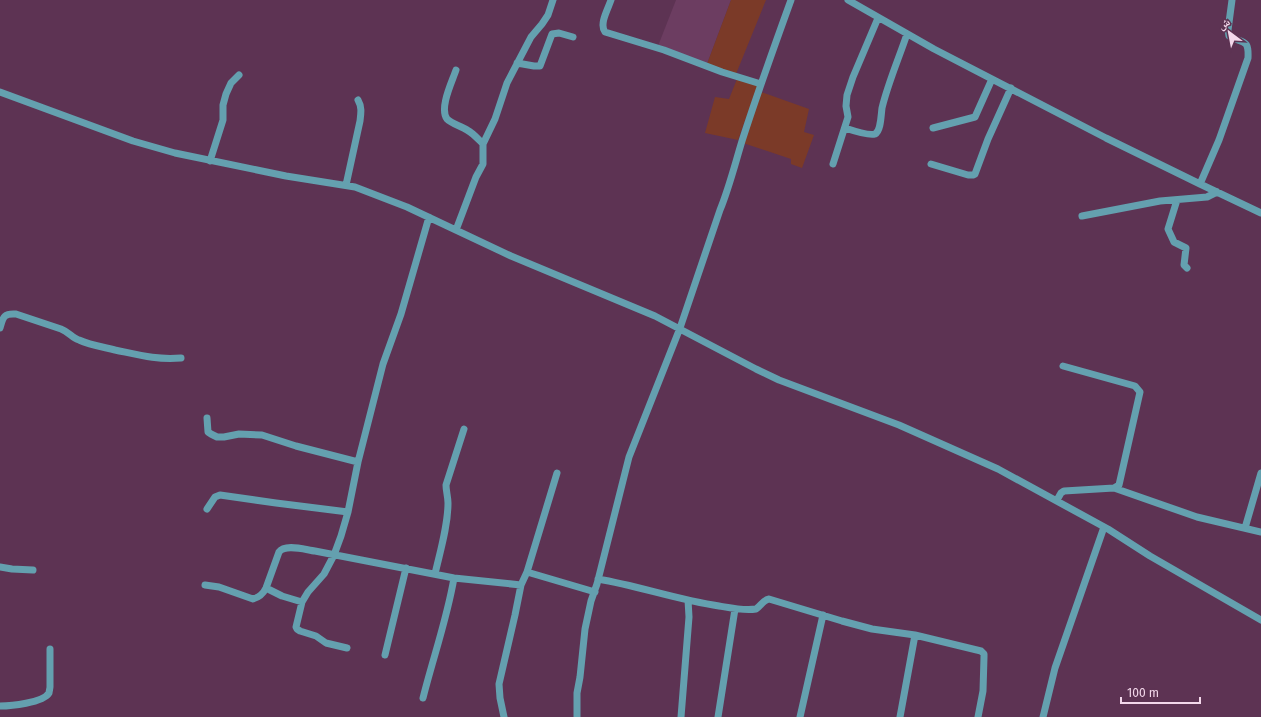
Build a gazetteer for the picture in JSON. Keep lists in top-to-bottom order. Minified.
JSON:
{"scale_bar":"100 m","north":"top left"}
